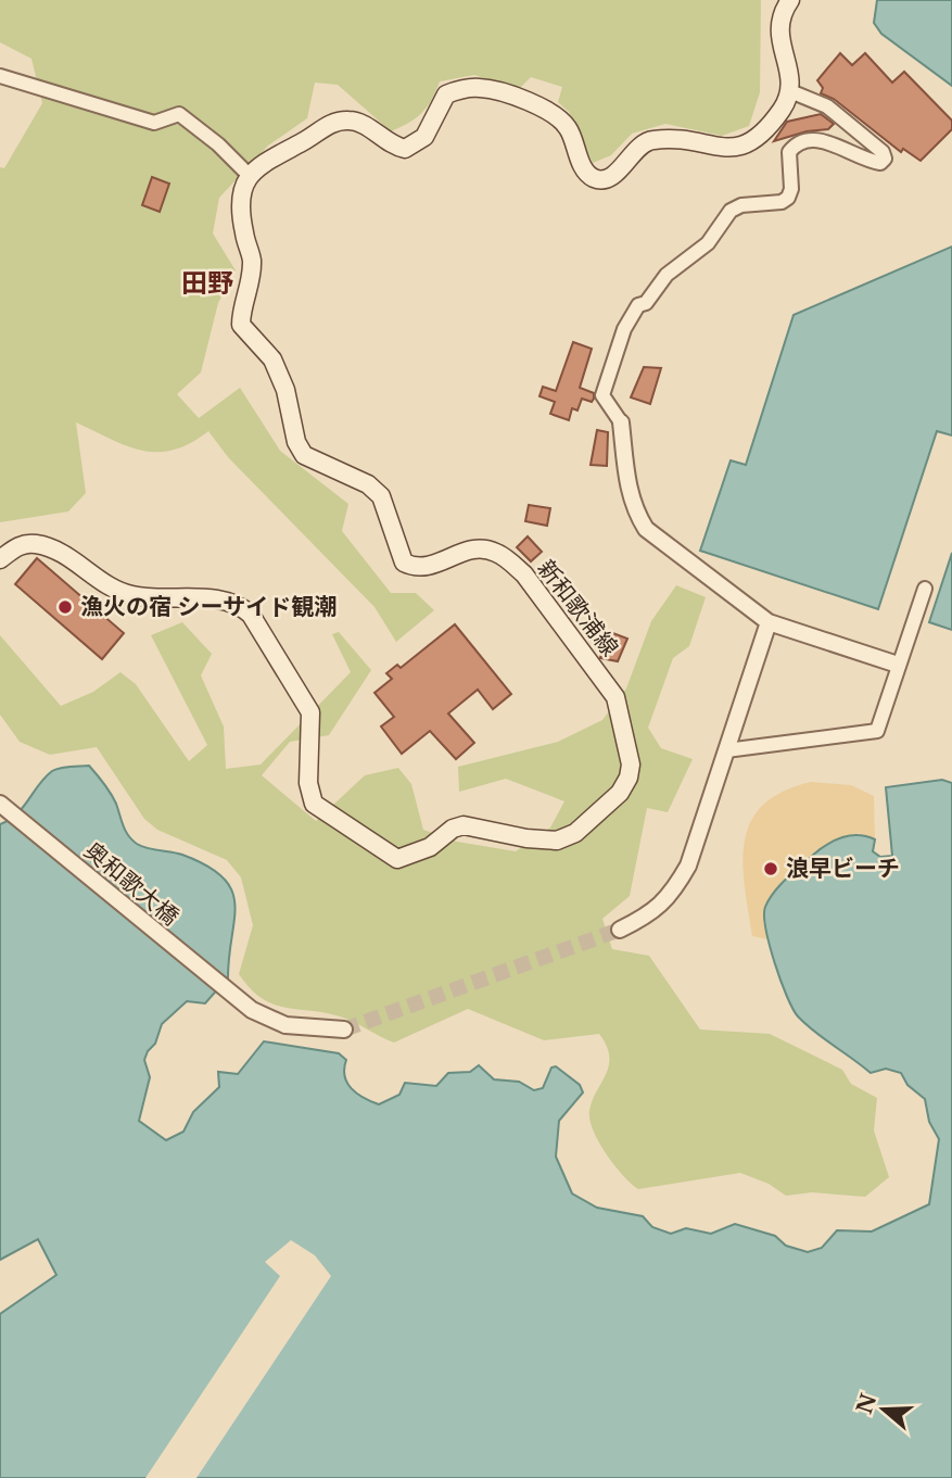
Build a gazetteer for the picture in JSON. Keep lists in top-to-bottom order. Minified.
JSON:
{"streets":{"main road":["新和歌浦線"],"street":["奥和歌大橋"]},"districts":["田野"],"places":["漁火の宿 シーサイド観潮","浪早ビーチ"],"north":"left"}
